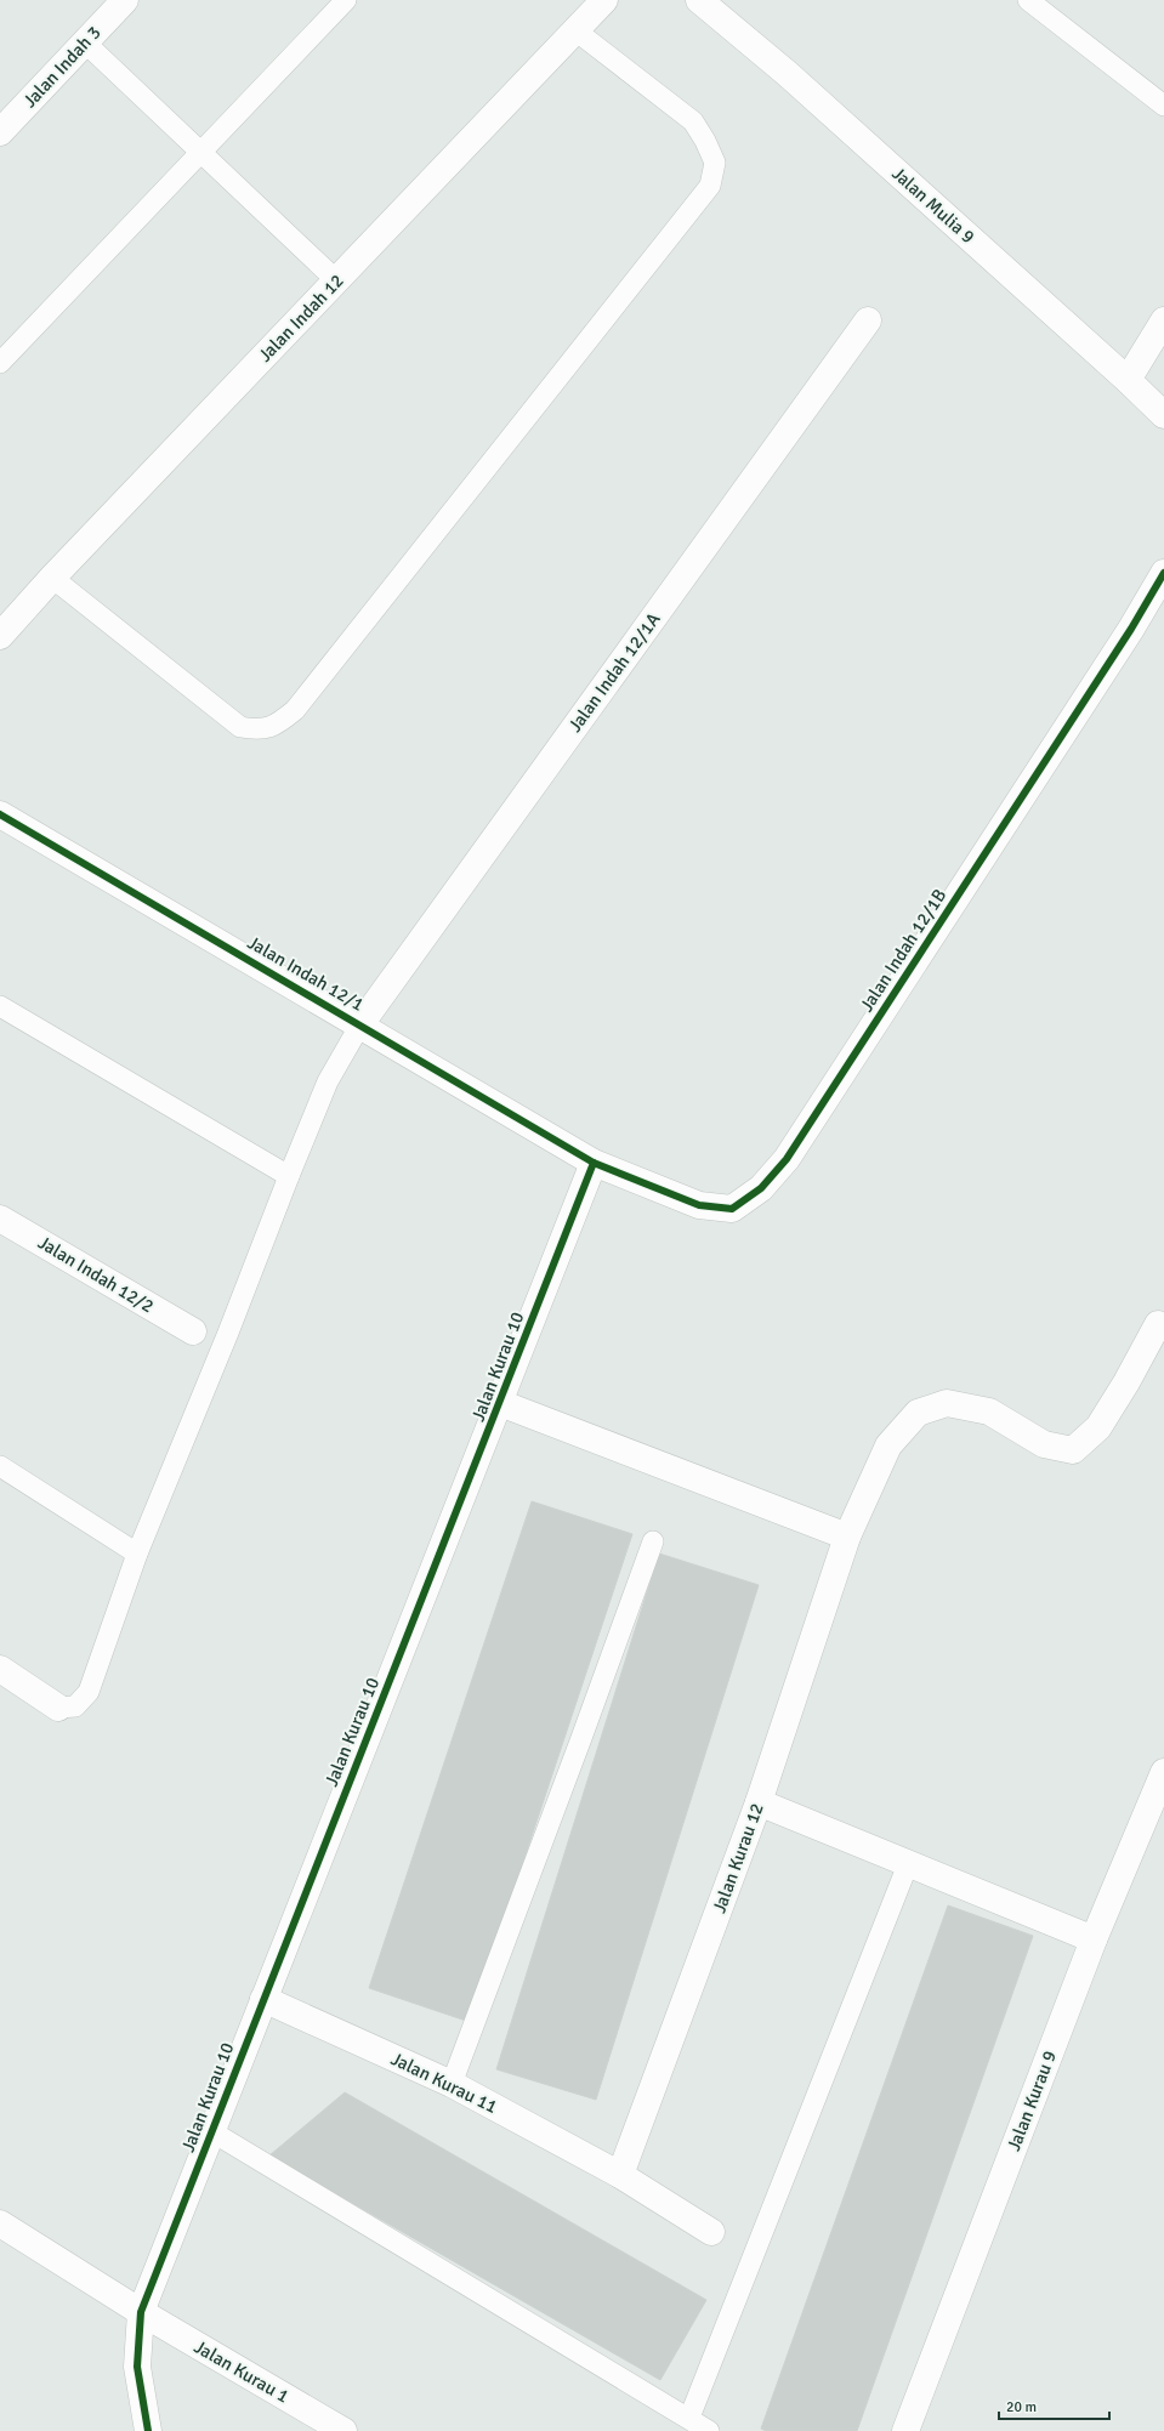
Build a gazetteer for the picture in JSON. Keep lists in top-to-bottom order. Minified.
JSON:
{"streets":{"street":["Jalan Indah 3","Jalan Mulia 9","Jalan Indah 12","Jalan Indah 12/1A","Jalan Indah 12/1B","Jalan Indah 12/1","Jalan Indah 12/2","Jalan Kurau 10","Jalan Kurau 12","Jalan Kurau 11","Jalan Kurau 9","Jalan Kurau 1"]},"crossings":[["Jalan Indah 12/1A","Jalan Indah 12/1"],["Jalan Indah 12/1B","Jalan Indah 12/1"],["Jalan Indah 12/1B","Jalan Kurau 10"],["Jalan Indah 12/1","Jalan Kurau 10"],["Jalan Kurau 10","Jalan Kurau 11"],["Jalan Kurau 10","Jalan Kurau 1"],["Jalan Kurau 12","Jalan Kurau 11"]],"scale_bar":"20 m"}
